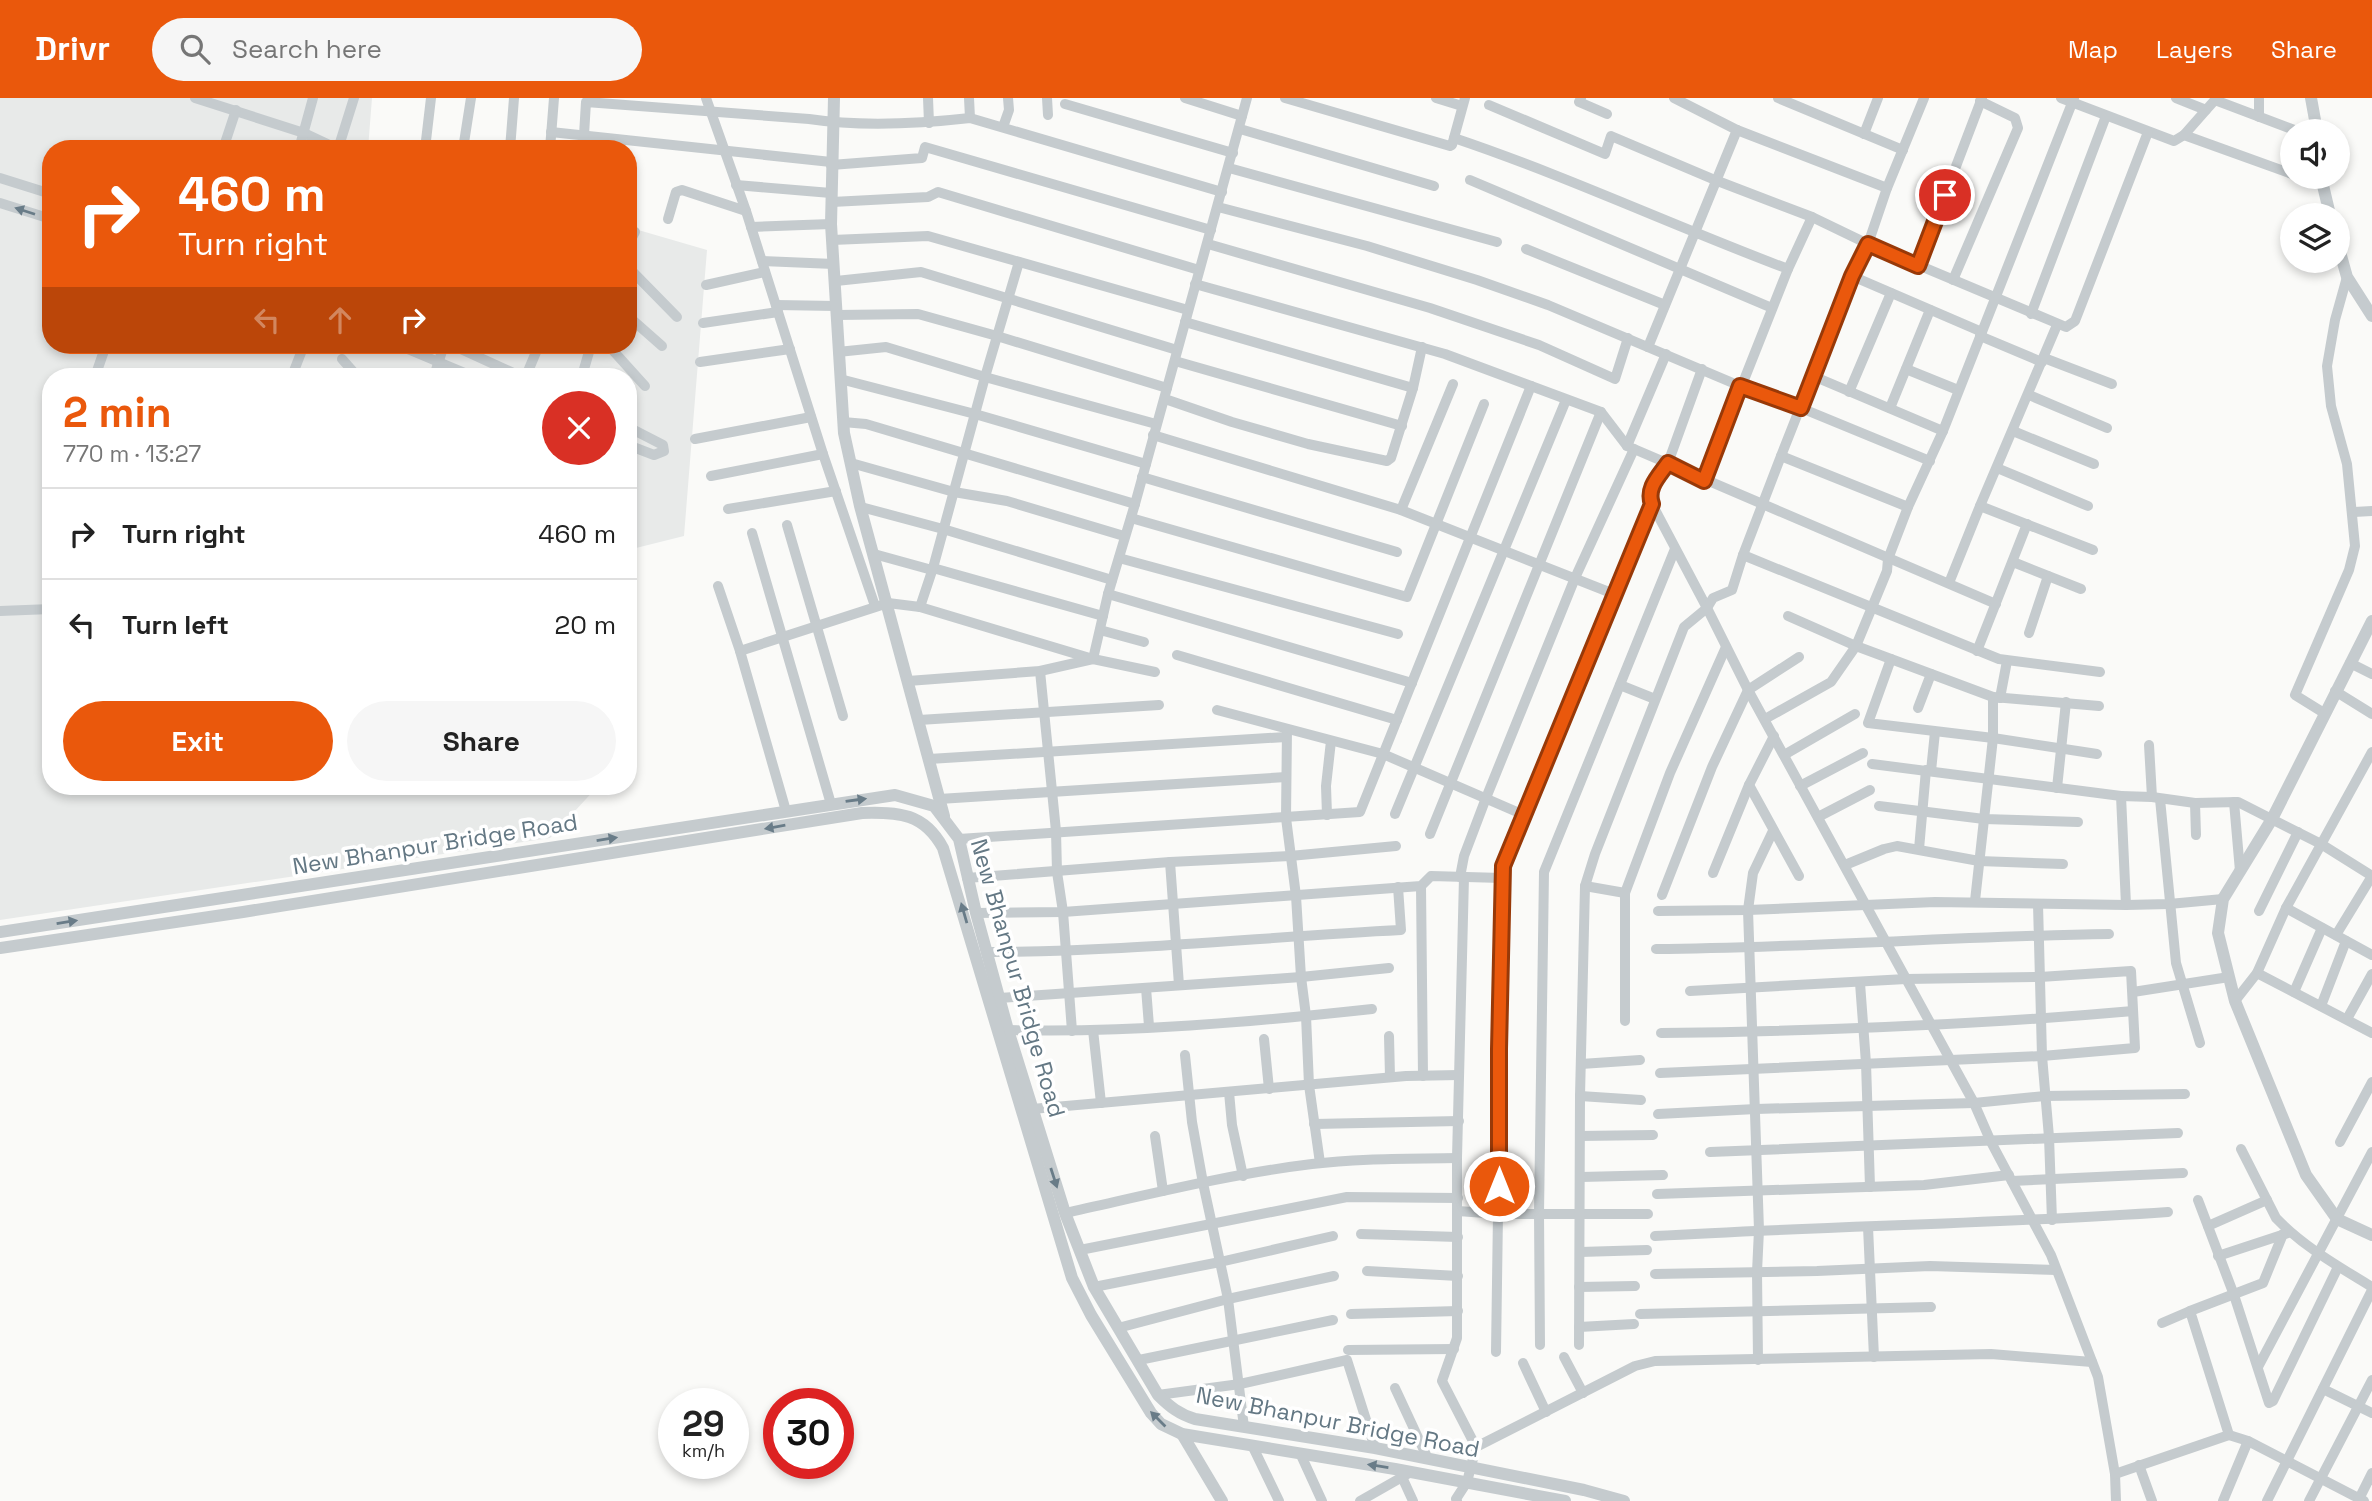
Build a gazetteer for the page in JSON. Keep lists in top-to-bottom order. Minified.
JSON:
{"streets":{"street":["New Bhanpur Bridge Road"]},"page":{"header":"Drivr","search":"Search here","nav":["Map","Layers","Share"],"turn":["460 m","Turn right"],"heading":["2 min","770 m · 13:27"],"list":[{"name":"Turn right","value":"460 m"},{"name":"Turn left","value":"20 m"}],"buttons":["Exit","Share"],"speed":"29 km/h","limit":"30"}}
